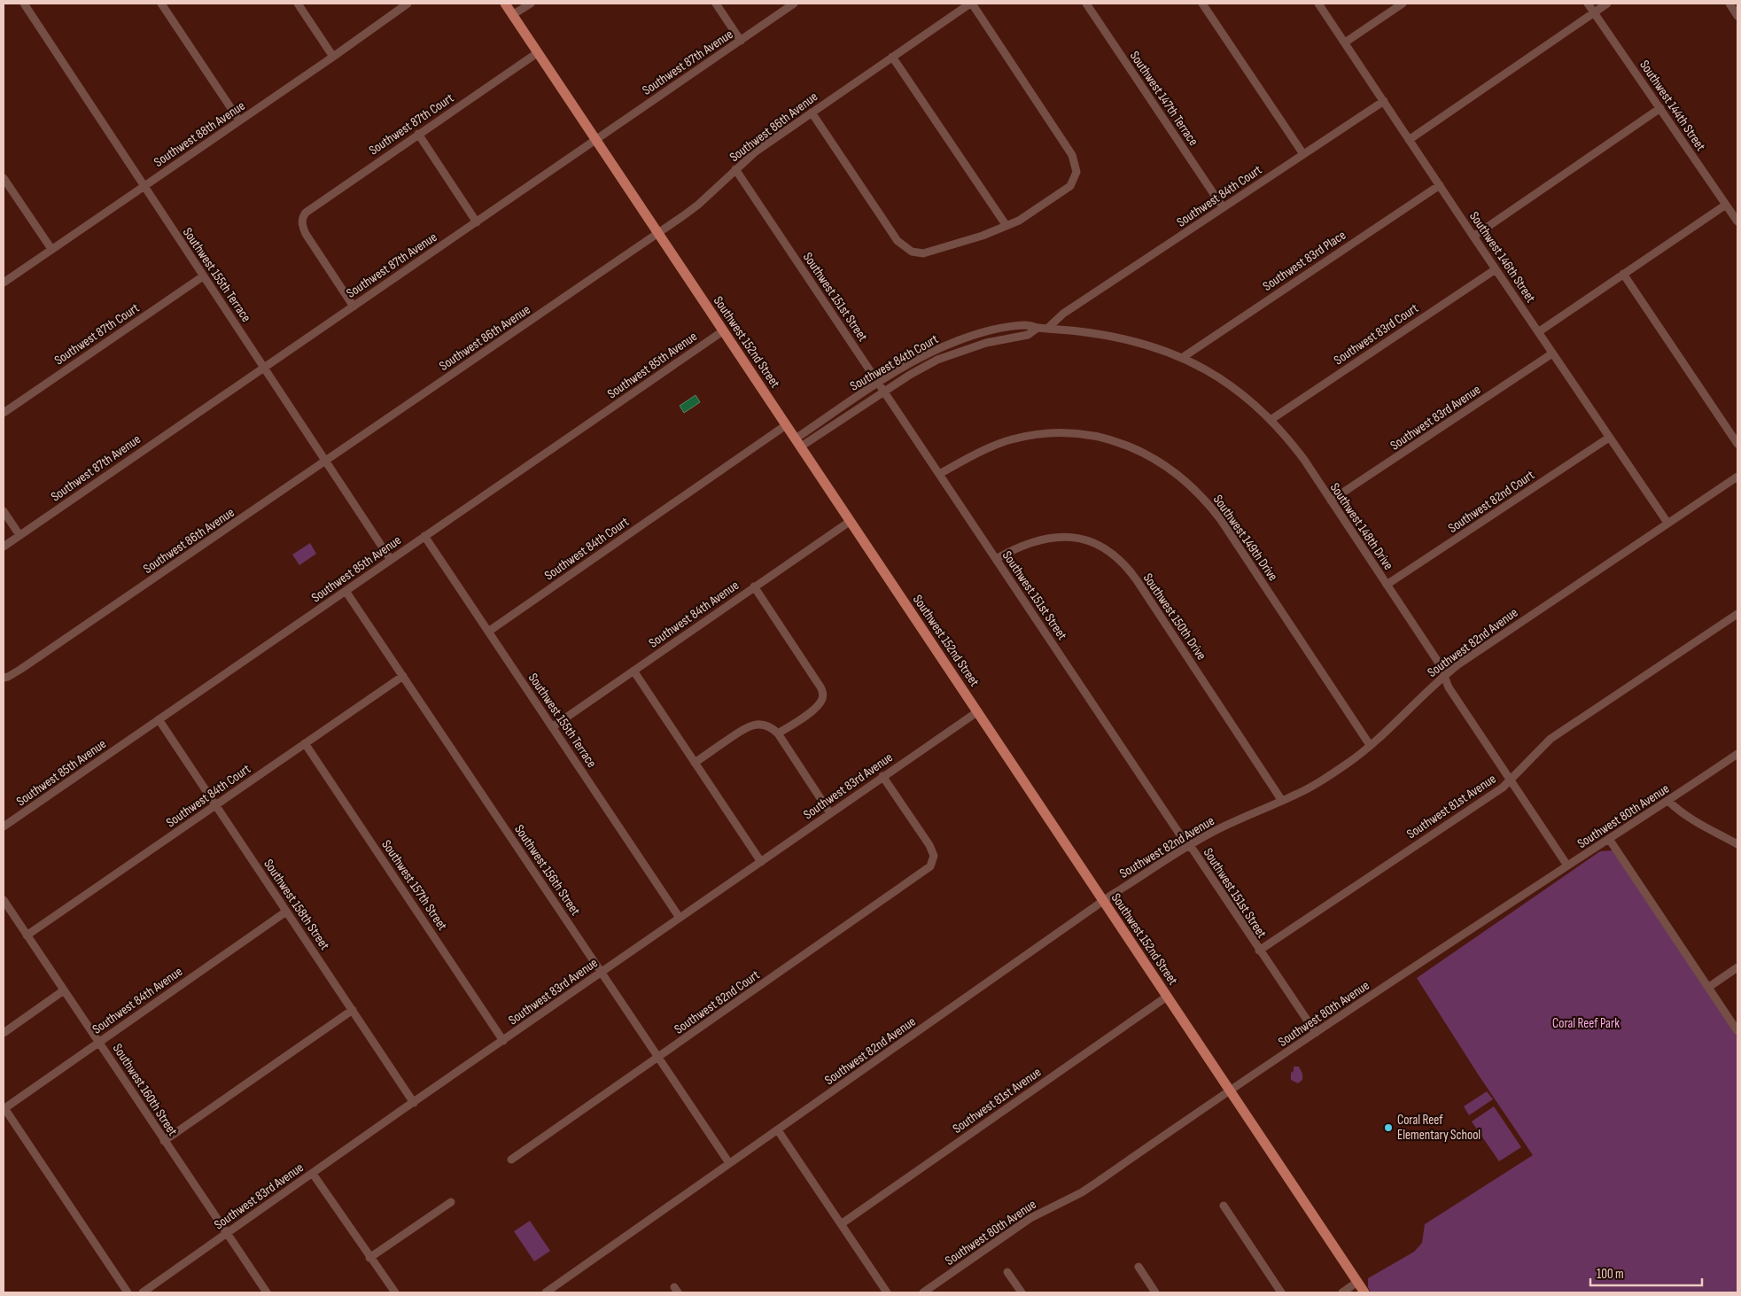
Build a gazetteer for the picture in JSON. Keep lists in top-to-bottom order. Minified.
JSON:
{"streets":{"main road":["Southwest 152nd Street"],"street":["Southwest 87th Avenue","Southwest 147th Terrace","Southwest 144th Street","Southwest 87th Court","Southwest 86th Avenue","Southwest 88th Avenue","Southwest 84th Court","Southwest 146th Street","Southwest 83rd Place","Southwest 155th Terrace","Southwest 151st Street","Southwest 83rd Court","Southwest 85th Avenue","Southwest 83rd Avenue","Southwest 82nd Court","Southwest 148th Drive","Southwest 149th Drive","Southwest 84th Avenue","Southwest 150th Drive","Southwest 82nd Avenue","Southwest 81st Avenue","Southwest 80th Avenue","Southwest 156th Street","Southwest 157th Street","Southwest 158th Street","Southwest 160th Street"]},"crossings":[["Southwest 87th Avenue","Southwest 87th Court"],["Southwest 87th Avenue","Southwest 155th Terrace"],["Southwest 87th Avenue","Southwest 152nd Street"],["Southwest 147th Terrace","Southwest 84th Court"],["Southwest 87th Court","Southwest 155th Terrace"],["Southwest 87th Court","Southwest 152nd Street"],["Southwest 86th Avenue","Southwest 155th Terrace"],["Southwest 86th Avenue","Southwest 151st Street"],["Southwest 86th Avenue","Southwest 152nd Street"],["Southwest 88th Avenue","Southwest 155th Terrace"],["Southwest 84th Court","Southwest 146th Street"],["Southwest 84th Court","Southwest 155th Terrace"],["Southwest 84th Court","Southwest 151st Street"],["Southwest 84th Court","Southwest 152nd Street"],["Southwest 84th Court","Southwest 148th Drive"],["Southwest 84th Court","Southwest 156th Street"],["Southwest 84th Court","Southwest 157th Street"],["Southwest 84th Court","Southwest 158th Street"],["Southwest 84th Court","Southwest 160th Street"],["Southwest 146th Street","Southwest 83rd Place"],["Southwest 146th Street","Southwest 83rd Court"],["Southwest 146th Street","Southwest 83rd Avenue"],["Southwest 146th Street","Southwest 82nd Court"],["Southwest 146th Street","Southwest 82nd Avenue"],["Southwest 83rd Place","Southwest 148th Drive"],["Southwest 155th Terrace","Southwest 85th Avenue"],["Southwest 155th Terrace","Southwest 83rd Avenue"],["Southwest 155th Terrace","Southwest 84th Avenue"],["Southwest 151st Street","Southwest 149th Drive"],["Southwest 151st Street","Southwest 150th Drive"],["Southwest 151st Street","Southwest 82nd Avenue"],["Southwest 151st Street","Southwest 81st Avenue"],["Southwest 151st Street","Southwest 80th Avenue"],["Southwest 83rd Court","Southwest 148th Drive"],["Southwest 152nd Street","Southwest 85th Avenue"],["Southwest 152nd Street","Southwest 83rd Avenue"],["Southwest 152nd Street","Southwest 84th Avenue"],["Southwest 152nd Street","Southwest 82nd Avenue"],["Southwest 152nd Street","Southwest 81st Avenue"],["Southwest 152nd Street","Southwest 80th Avenue"],["Southwest 85th Avenue","Southwest 156th Street"],["Southwest 85th Avenue","Southwest 158th Street"],["Southwest 83rd Avenue","Southwest 82nd Court"],["Southwest 83rd Avenue","Southwest 148th Drive"],["Southwest 83rd Avenue","Southwest 156th Street"],["Southwest 83rd Avenue","Southwest 157th Street"],["Southwest 83rd Avenue","Southwest 158th Street"],["Southwest 83rd Avenue","Southwest 160th Street"],["Southwest 82nd Court","Southwest 148th Drive"],["Southwest 82nd Court","Southwest 156th Street"],["Southwest 148th Drive","Southwest 82nd Avenue"],["Southwest 148th Drive","Southwest 81st Avenue"],["Southwest 148th Drive","Southwest 80th Avenue"],["Southwest 149th Drive","Southwest 82nd Avenue"],["Southwest 84th Avenue","Southwest 158th Street"],["Southwest 84th Avenue","Southwest 160th Street"],["Southwest 150th Drive","Southwest 82nd Avenue"],["Southwest 82nd Avenue","Southwest 156th Street"]],"parks":["Coral Reef Park"],"places":["Coral Reef Elementary School"],"scale_bar":"100 m"}
